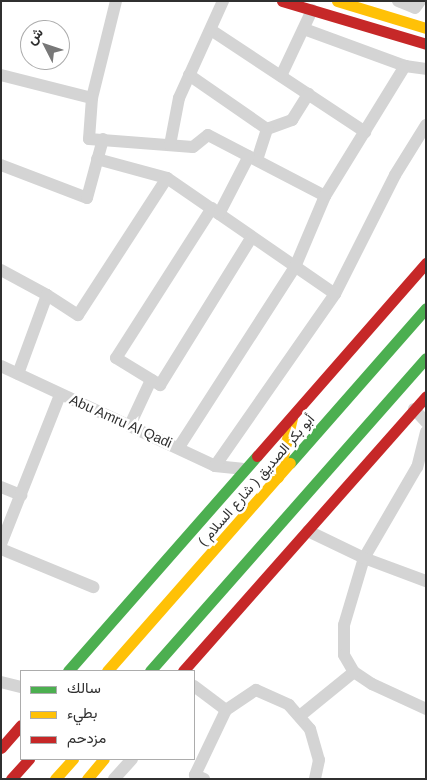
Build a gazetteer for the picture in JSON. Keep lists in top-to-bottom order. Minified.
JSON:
{"streets":{"main road":["( شارع السلام ) أبو بكر الصديق"],"street":["Abu Amru Al Qadi"]},"legend":["سالك","بطيء","مزدحم"],"north":"top left"}
